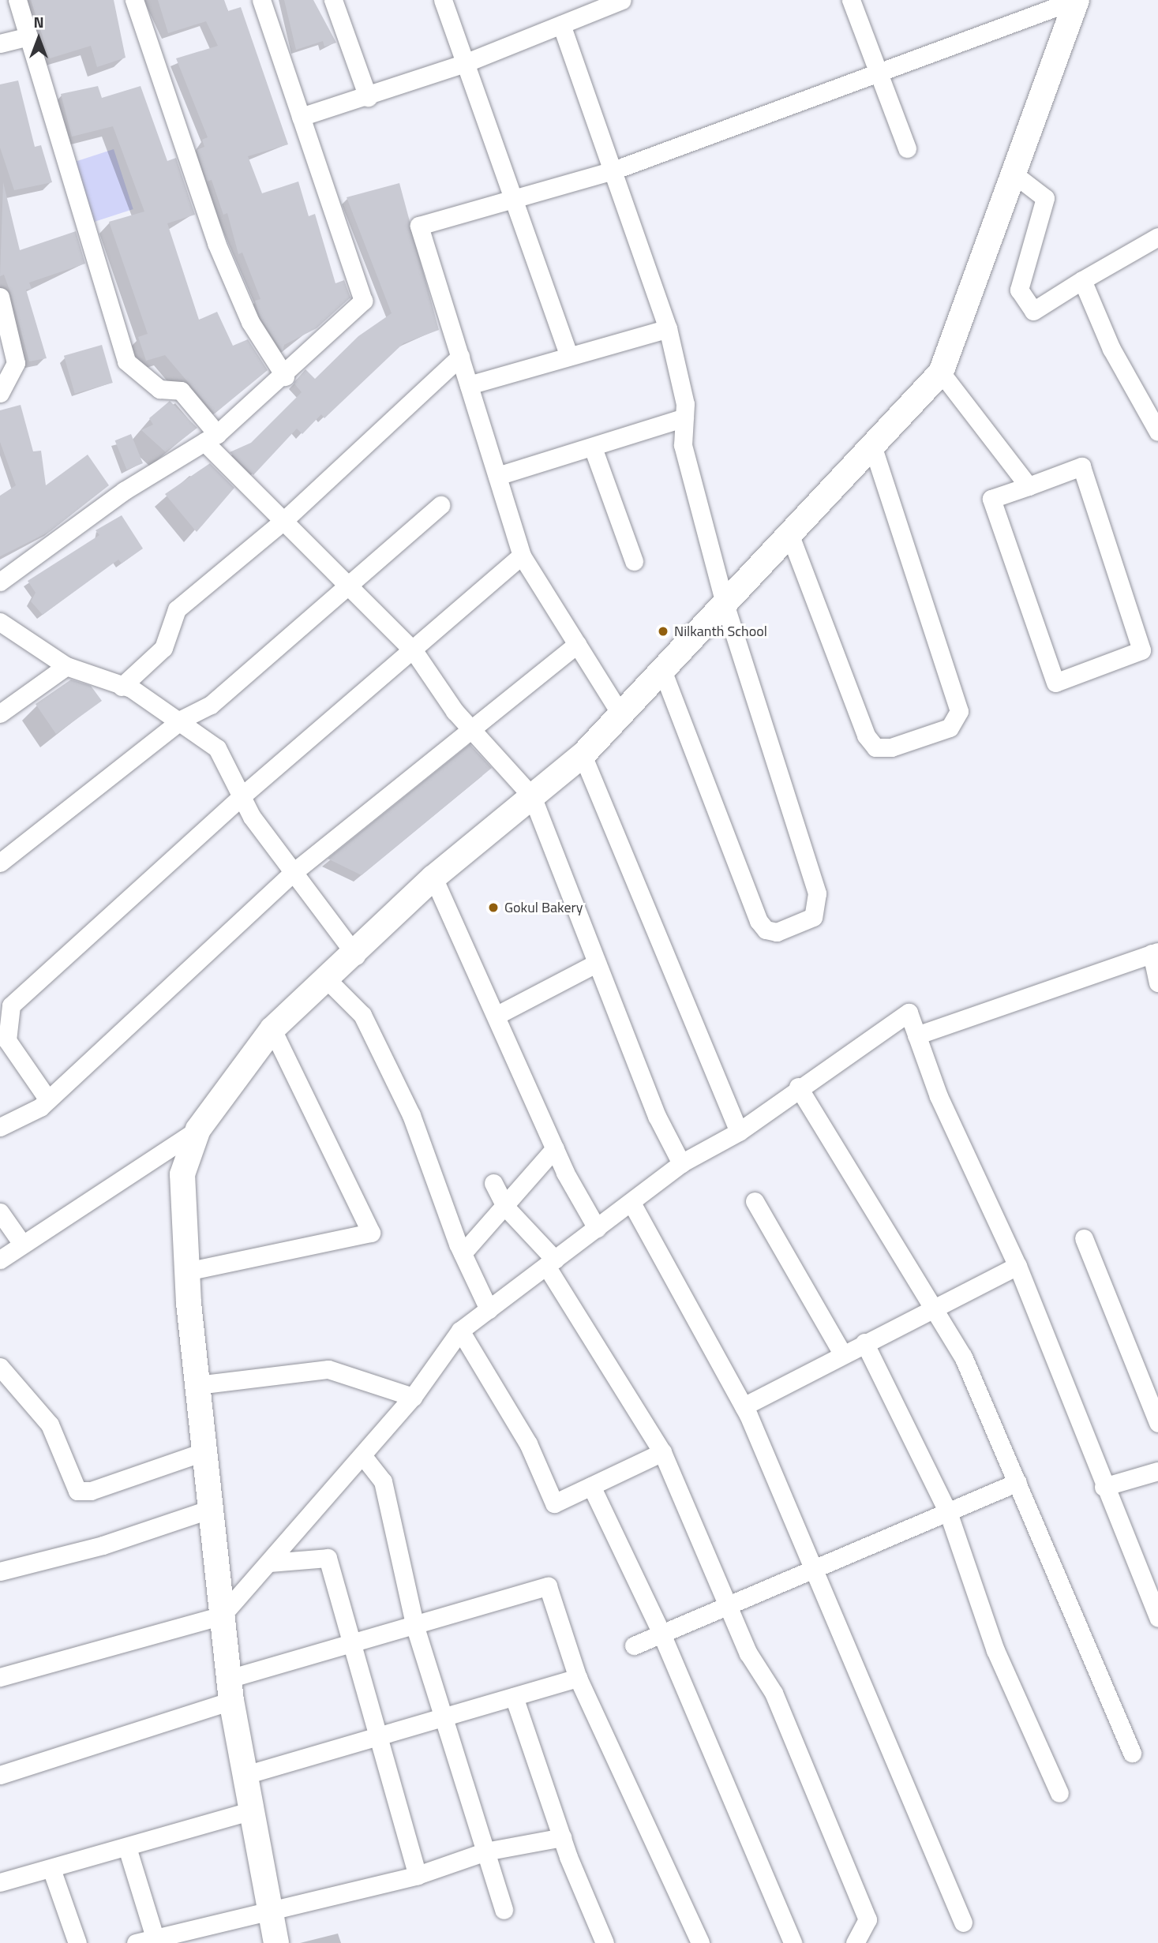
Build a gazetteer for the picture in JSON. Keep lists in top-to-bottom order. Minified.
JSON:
{"places":["Nilkanth School","Gokul Bakery"],"north":"top"}
